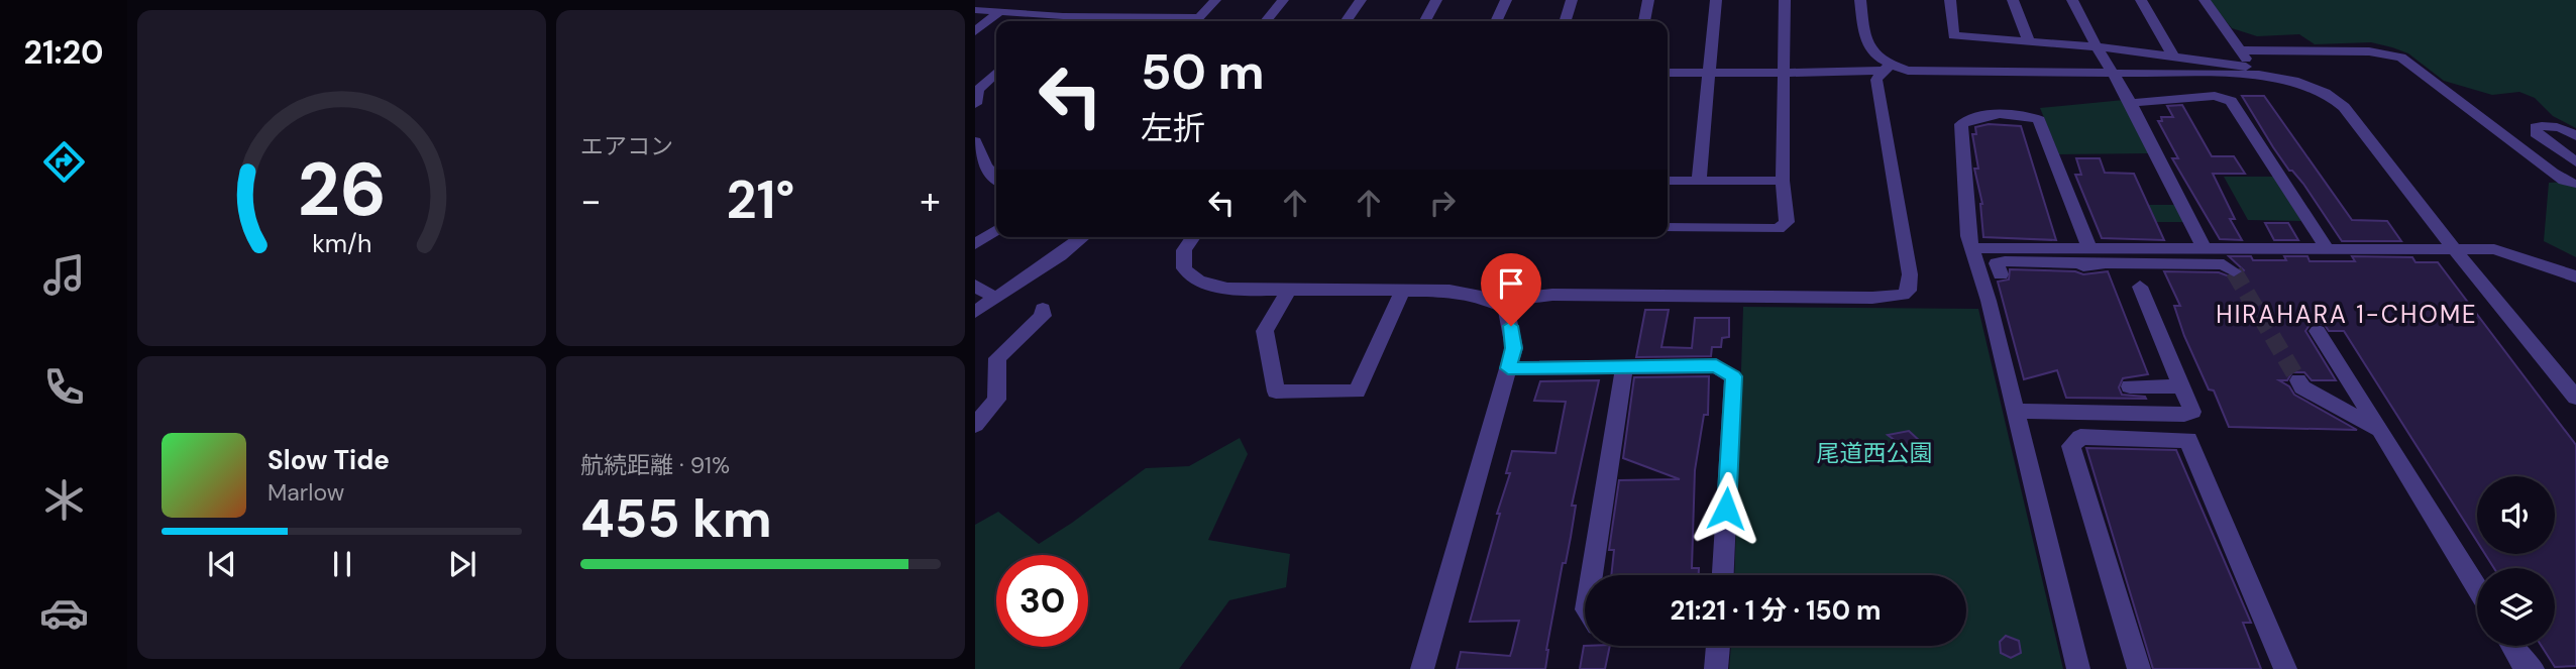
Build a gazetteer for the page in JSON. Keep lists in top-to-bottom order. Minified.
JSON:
{"districts":["HIRAHARA 1-CHOME"],"parks":["尾道西公園"],"page":{"tabs":"21:20","tile":["エアコン",["航続距離 · 91%","455 km"]],"turn":["50 m","左折"],"heat":["−","21°","+"],"song":["Slow Tide","Marlow"],"limit":"30","trip":"21:21 · 1 分 · 150 m","gauge":["26","km/h"]}}
